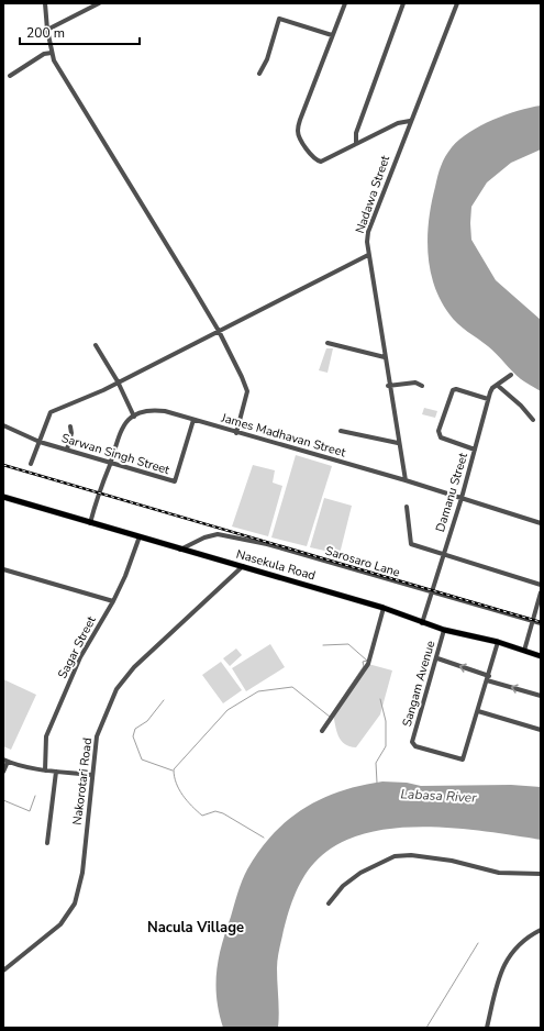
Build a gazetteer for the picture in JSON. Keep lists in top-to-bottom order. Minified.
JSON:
{"streets":{"main road":["Nasekula Road"],"street":["Nadawa Street","James Madhavan Street","Sarwan Singh Street","Damanu Street","Sarosaro Lane","Sagar Street","Sangam Avenue","Nakorotari Road"]},"crossings":[["Nadawa Street","James Madhavan Street"],["James Madhavan Street","Sarwan Singh Street"],["James Madhavan Street","Damanu Street"],["James Madhavan Street","Nasekula Road"],["Damanu Street","Sarosaro Lane"],["Damanu Street","Nasekula Road"],["Sarosaro Lane","Nasekula Road"],["Nasekula Road","Sagar Street"],["Nasekula Road","Sangam Avenue"],["Nasekula Road","Nakorotari Road"]],"districts":["Nacula Village"],"water":["Labasa River"],"scale_bar":"200 m"}
